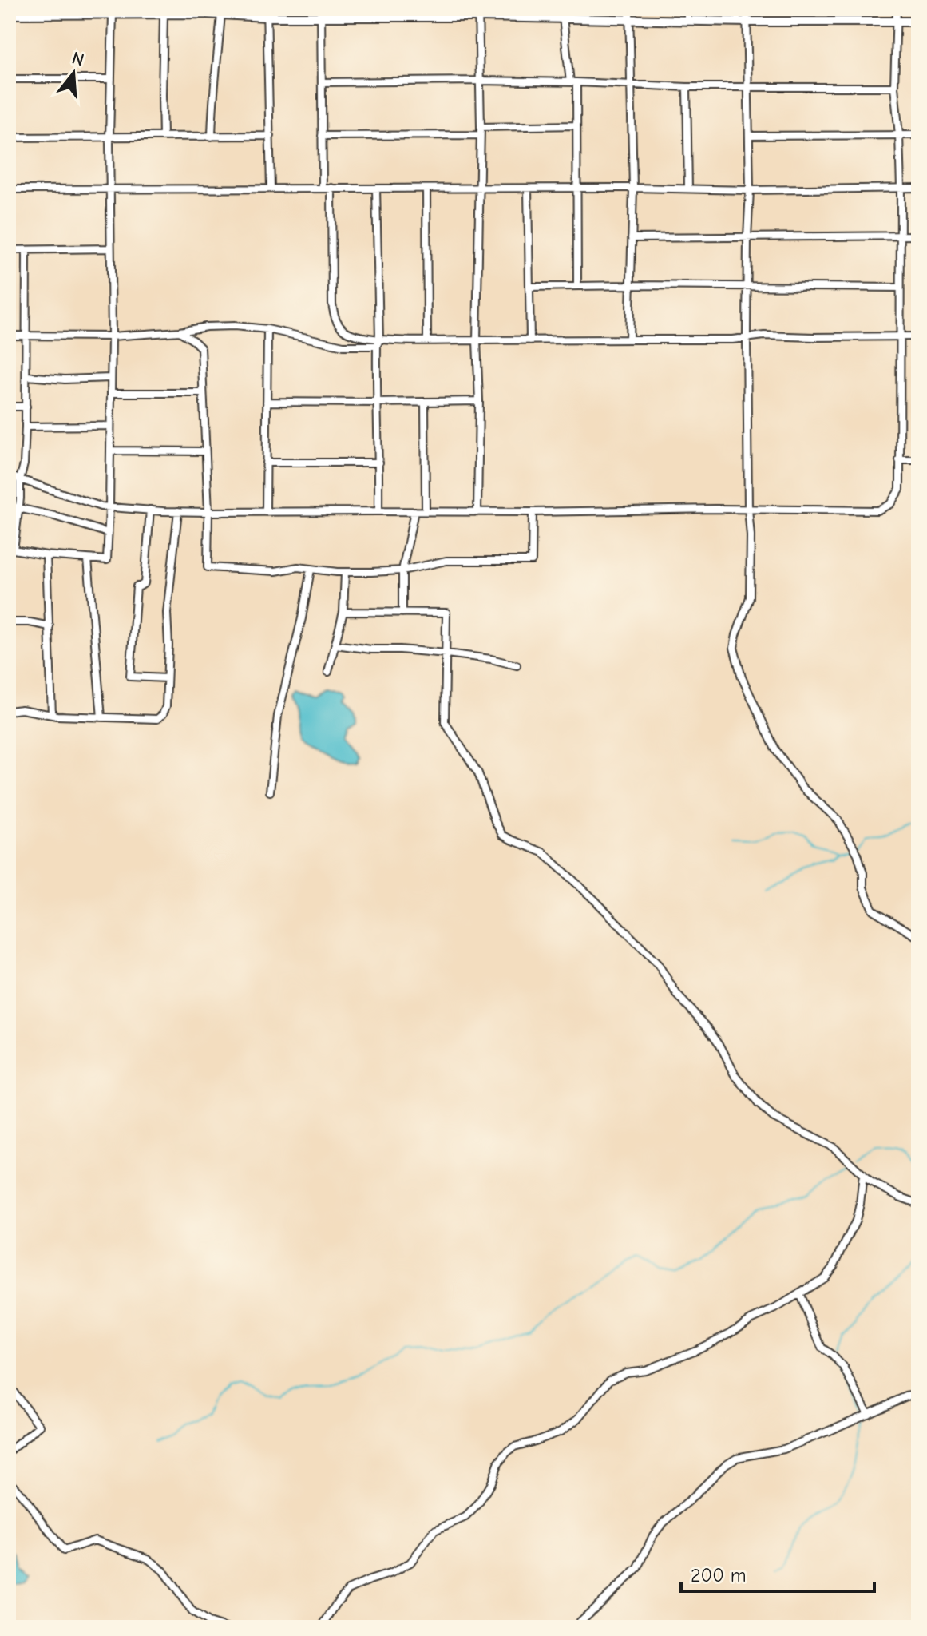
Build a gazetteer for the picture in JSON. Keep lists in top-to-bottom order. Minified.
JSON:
{"scale_bar":"200 m","north":"top"}
